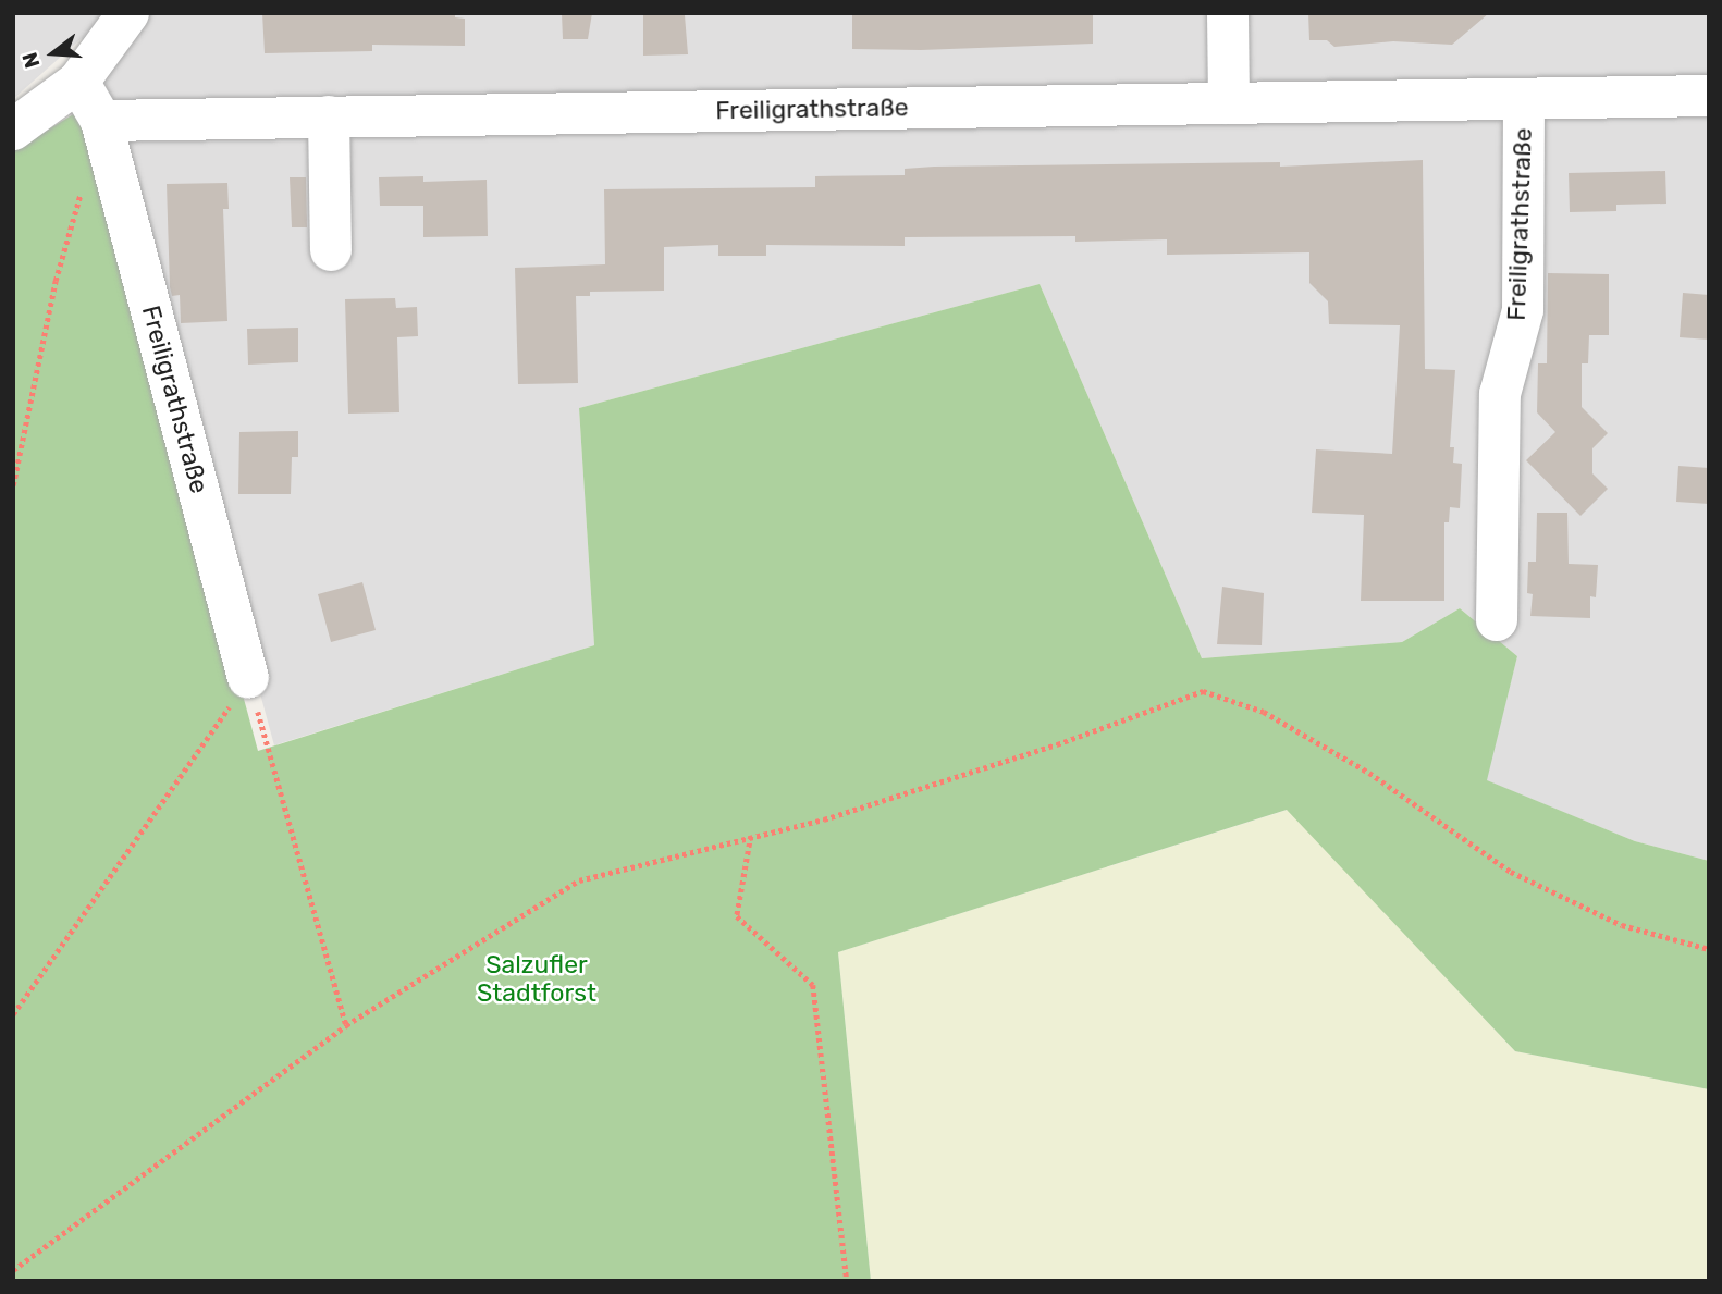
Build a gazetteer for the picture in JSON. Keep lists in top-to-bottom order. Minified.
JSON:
{"streets":{"street":["Freiligrathstraße"]},"parks":["Salzufler Stadtforst"],"north":"left"}
